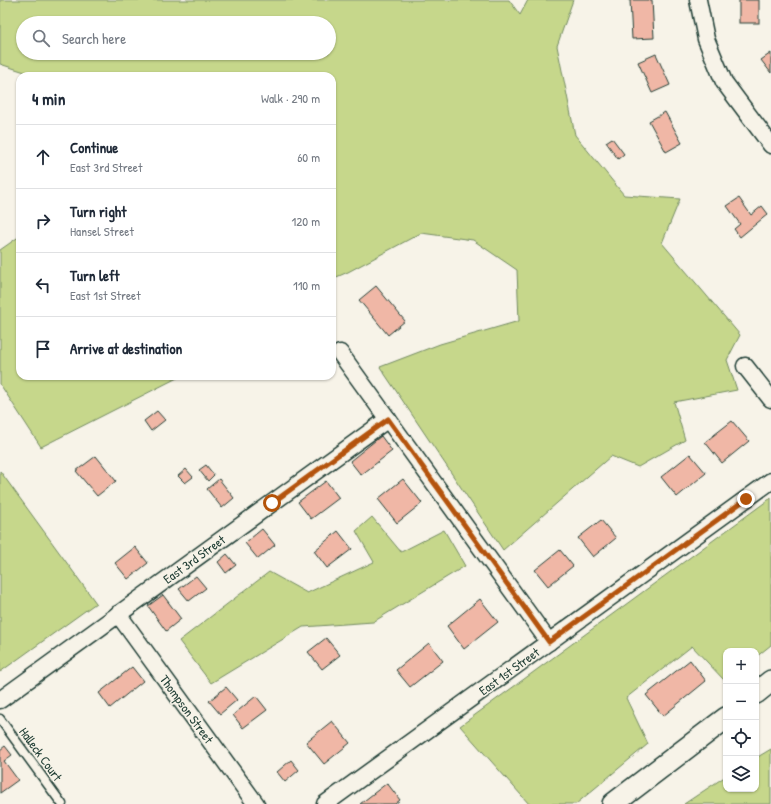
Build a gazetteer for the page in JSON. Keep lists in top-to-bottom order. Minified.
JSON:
{"streets":{"street":["East 3rd Street","East 1st Street","Thompson Street"],"lane":["Halleck Court"]},"crossings":[["East 3rd Street","Thompson Street"]],"page":{"search":"Search here","heading":["4 min","Walk · 290 m"],"list":[["Continue","East 3rd Street","60 m"],["Turn right","Hansel Street","120 m"],["Turn left","East 1st Street","110 m"],"Arrive at destination"],"map_buttons":["+","−"]}}
